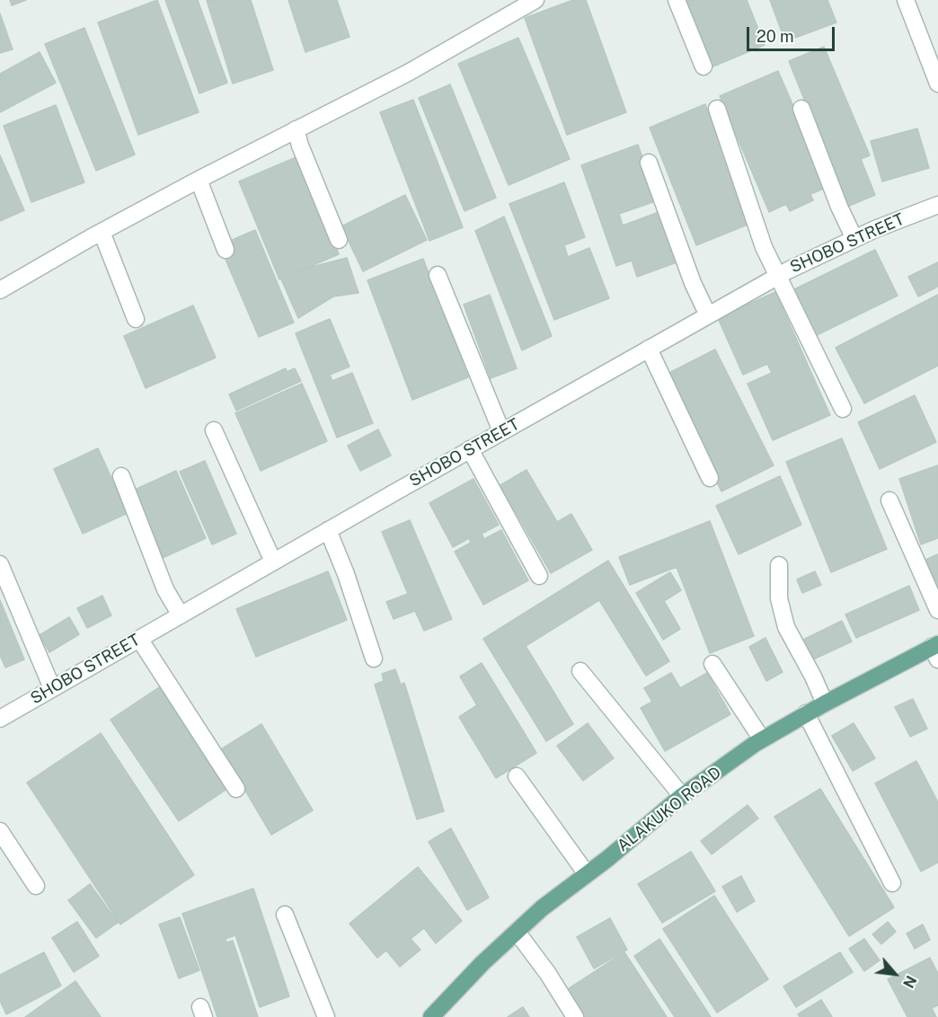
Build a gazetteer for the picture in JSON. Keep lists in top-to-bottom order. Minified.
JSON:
{"streets":{"main road":["ALAKUKO ROAD"],"street":["SHOBO STREET"]},"scale_bar":"20 m","north":"bottom right"}
